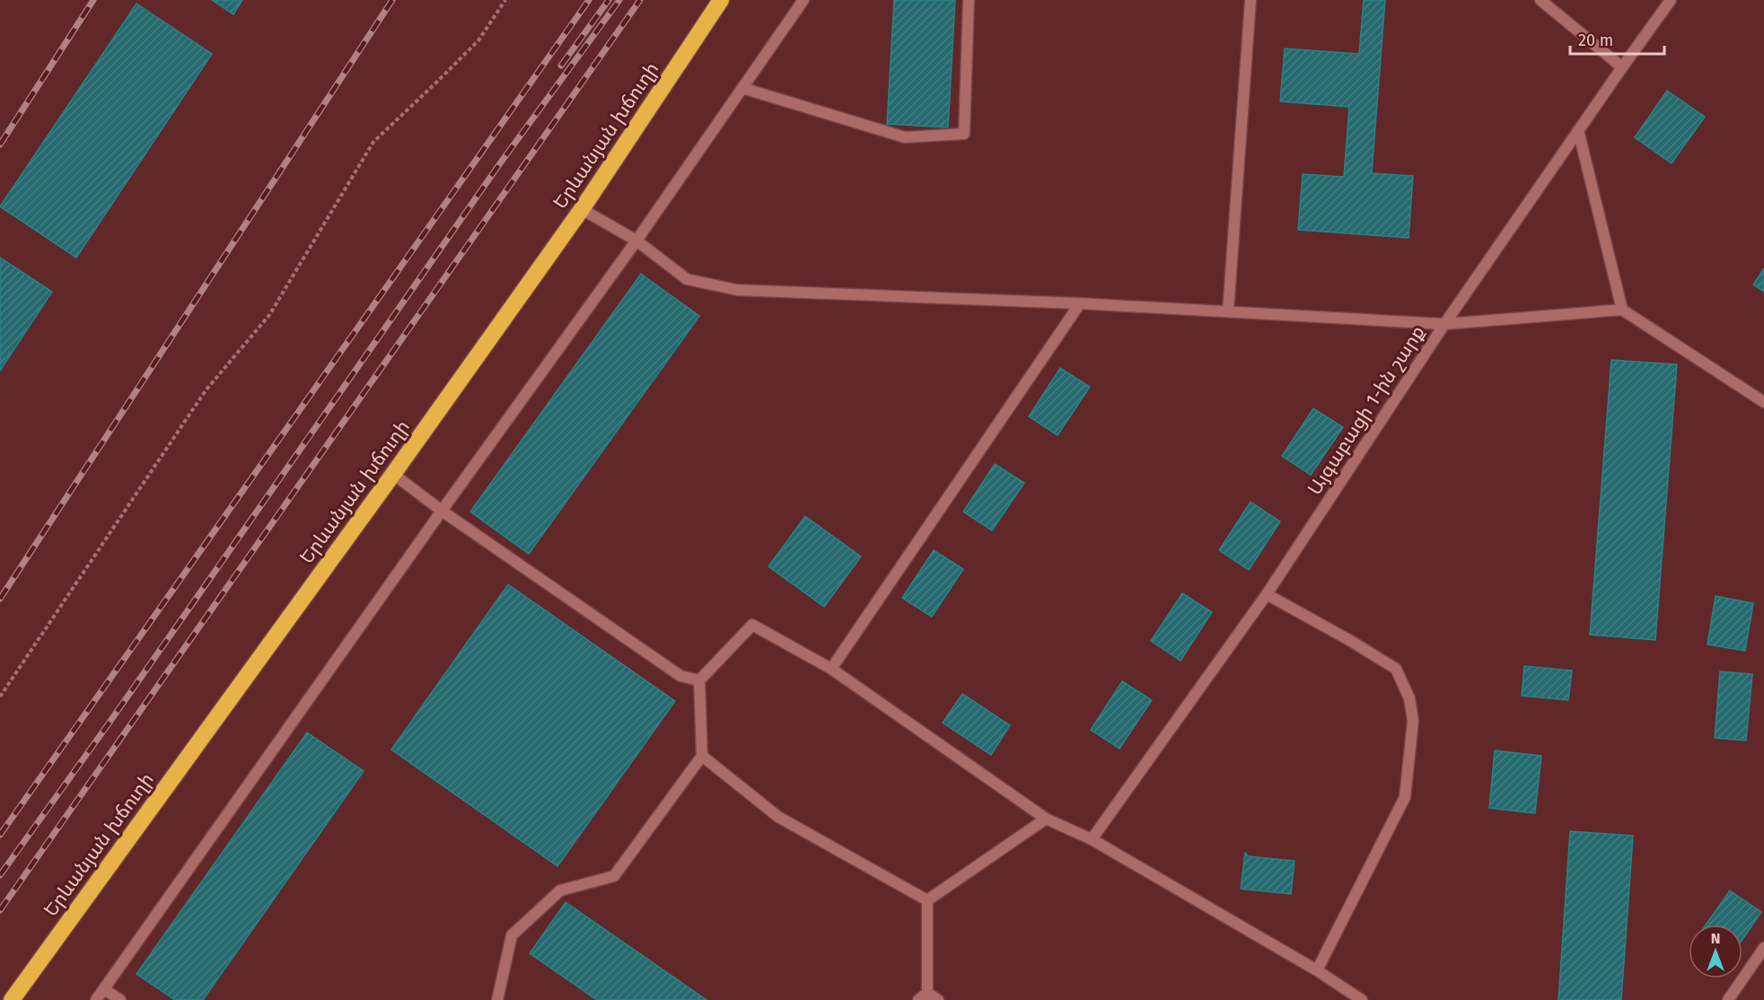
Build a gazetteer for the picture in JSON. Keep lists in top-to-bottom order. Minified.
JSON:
{"streets":{"highway":["Երևանյան խճուղի"],"street":["Այգաբացի 1-ին շարք"]},"scale_bar":"20 m","north":"top"}
